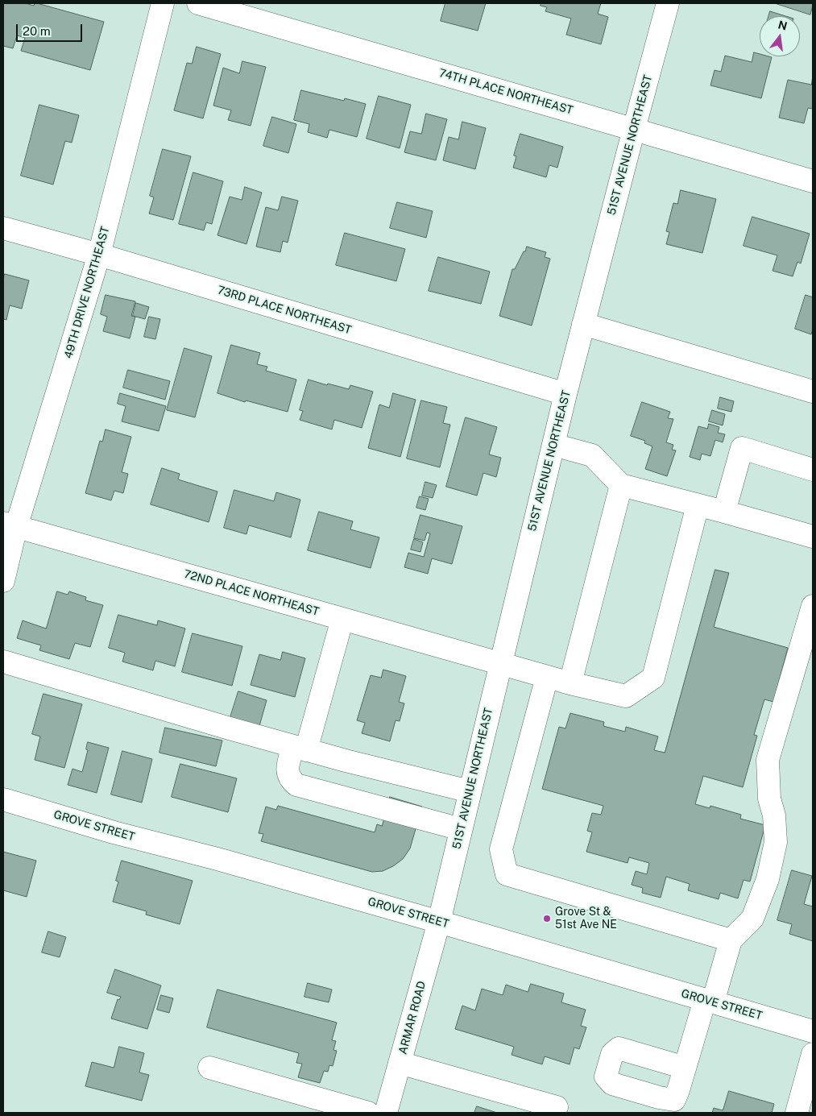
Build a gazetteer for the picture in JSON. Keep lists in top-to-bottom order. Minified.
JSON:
{"streets":{"street":["74TH PLACE NORTHEAST","51ST AVENUE NORTHEAST","49TH DRIVE NORTHEAST","73RD PLACE NORTHEAST","72ND PLACE NORTHEAST","GROVE STREET","ARMAR ROAD"]},"crossings":[["74TH PLACE NORTHEAST","51ST AVENUE NORTHEAST"],["51ST AVENUE NORTHEAST","73RD PLACE NORTHEAST"],["51ST AVENUE NORTHEAST","72ND PLACE NORTHEAST"],["51ST AVENUE NORTHEAST","GROVE STREET"],["51ST AVENUE NORTHEAST","ARMAR ROAD"],["49TH DRIVE NORTHEAST","73RD PLACE NORTHEAST"],["49TH DRIVE NORTHEAST","72ND PLACE NORTHEAST"],["GROVE STREET","ARMAR ROAD"]],"places":["Grove St & 51st Ave NE"],"scale_bar":"20 m","north":"top"}
